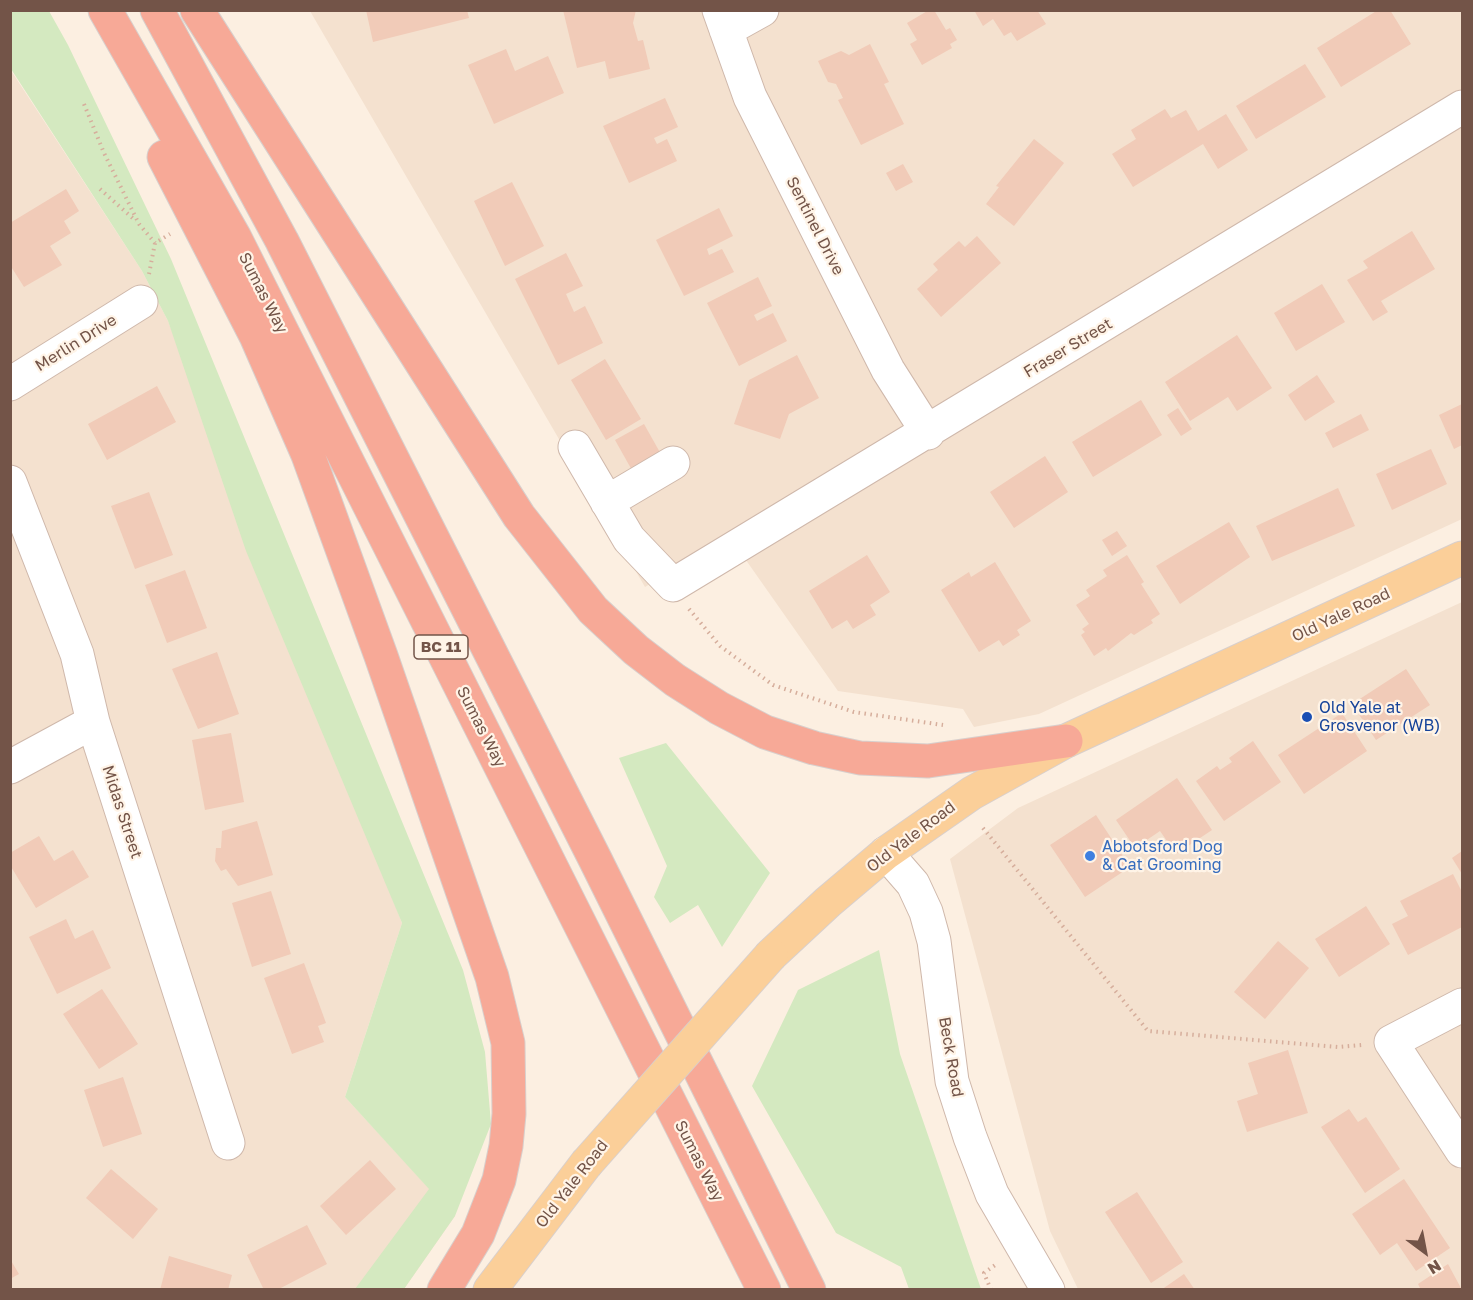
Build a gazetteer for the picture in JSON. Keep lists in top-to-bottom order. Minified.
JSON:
{"streets":{"highway":["Sumas Way","BC 11"],"main road":["Old Yale Road"],"street":["Sentinel Drive","Merlin Drive","Fraser Street","Midas Street","Beck Road"]},"crossings":[["Sentinel Drive","Fraser Street"],["Old Yale Road","Beck Road"]],"places":["Old Yale at Grosvenor (WB)","Abbotsford Dog & Cat Grooming"],"north":"bottom right"}
